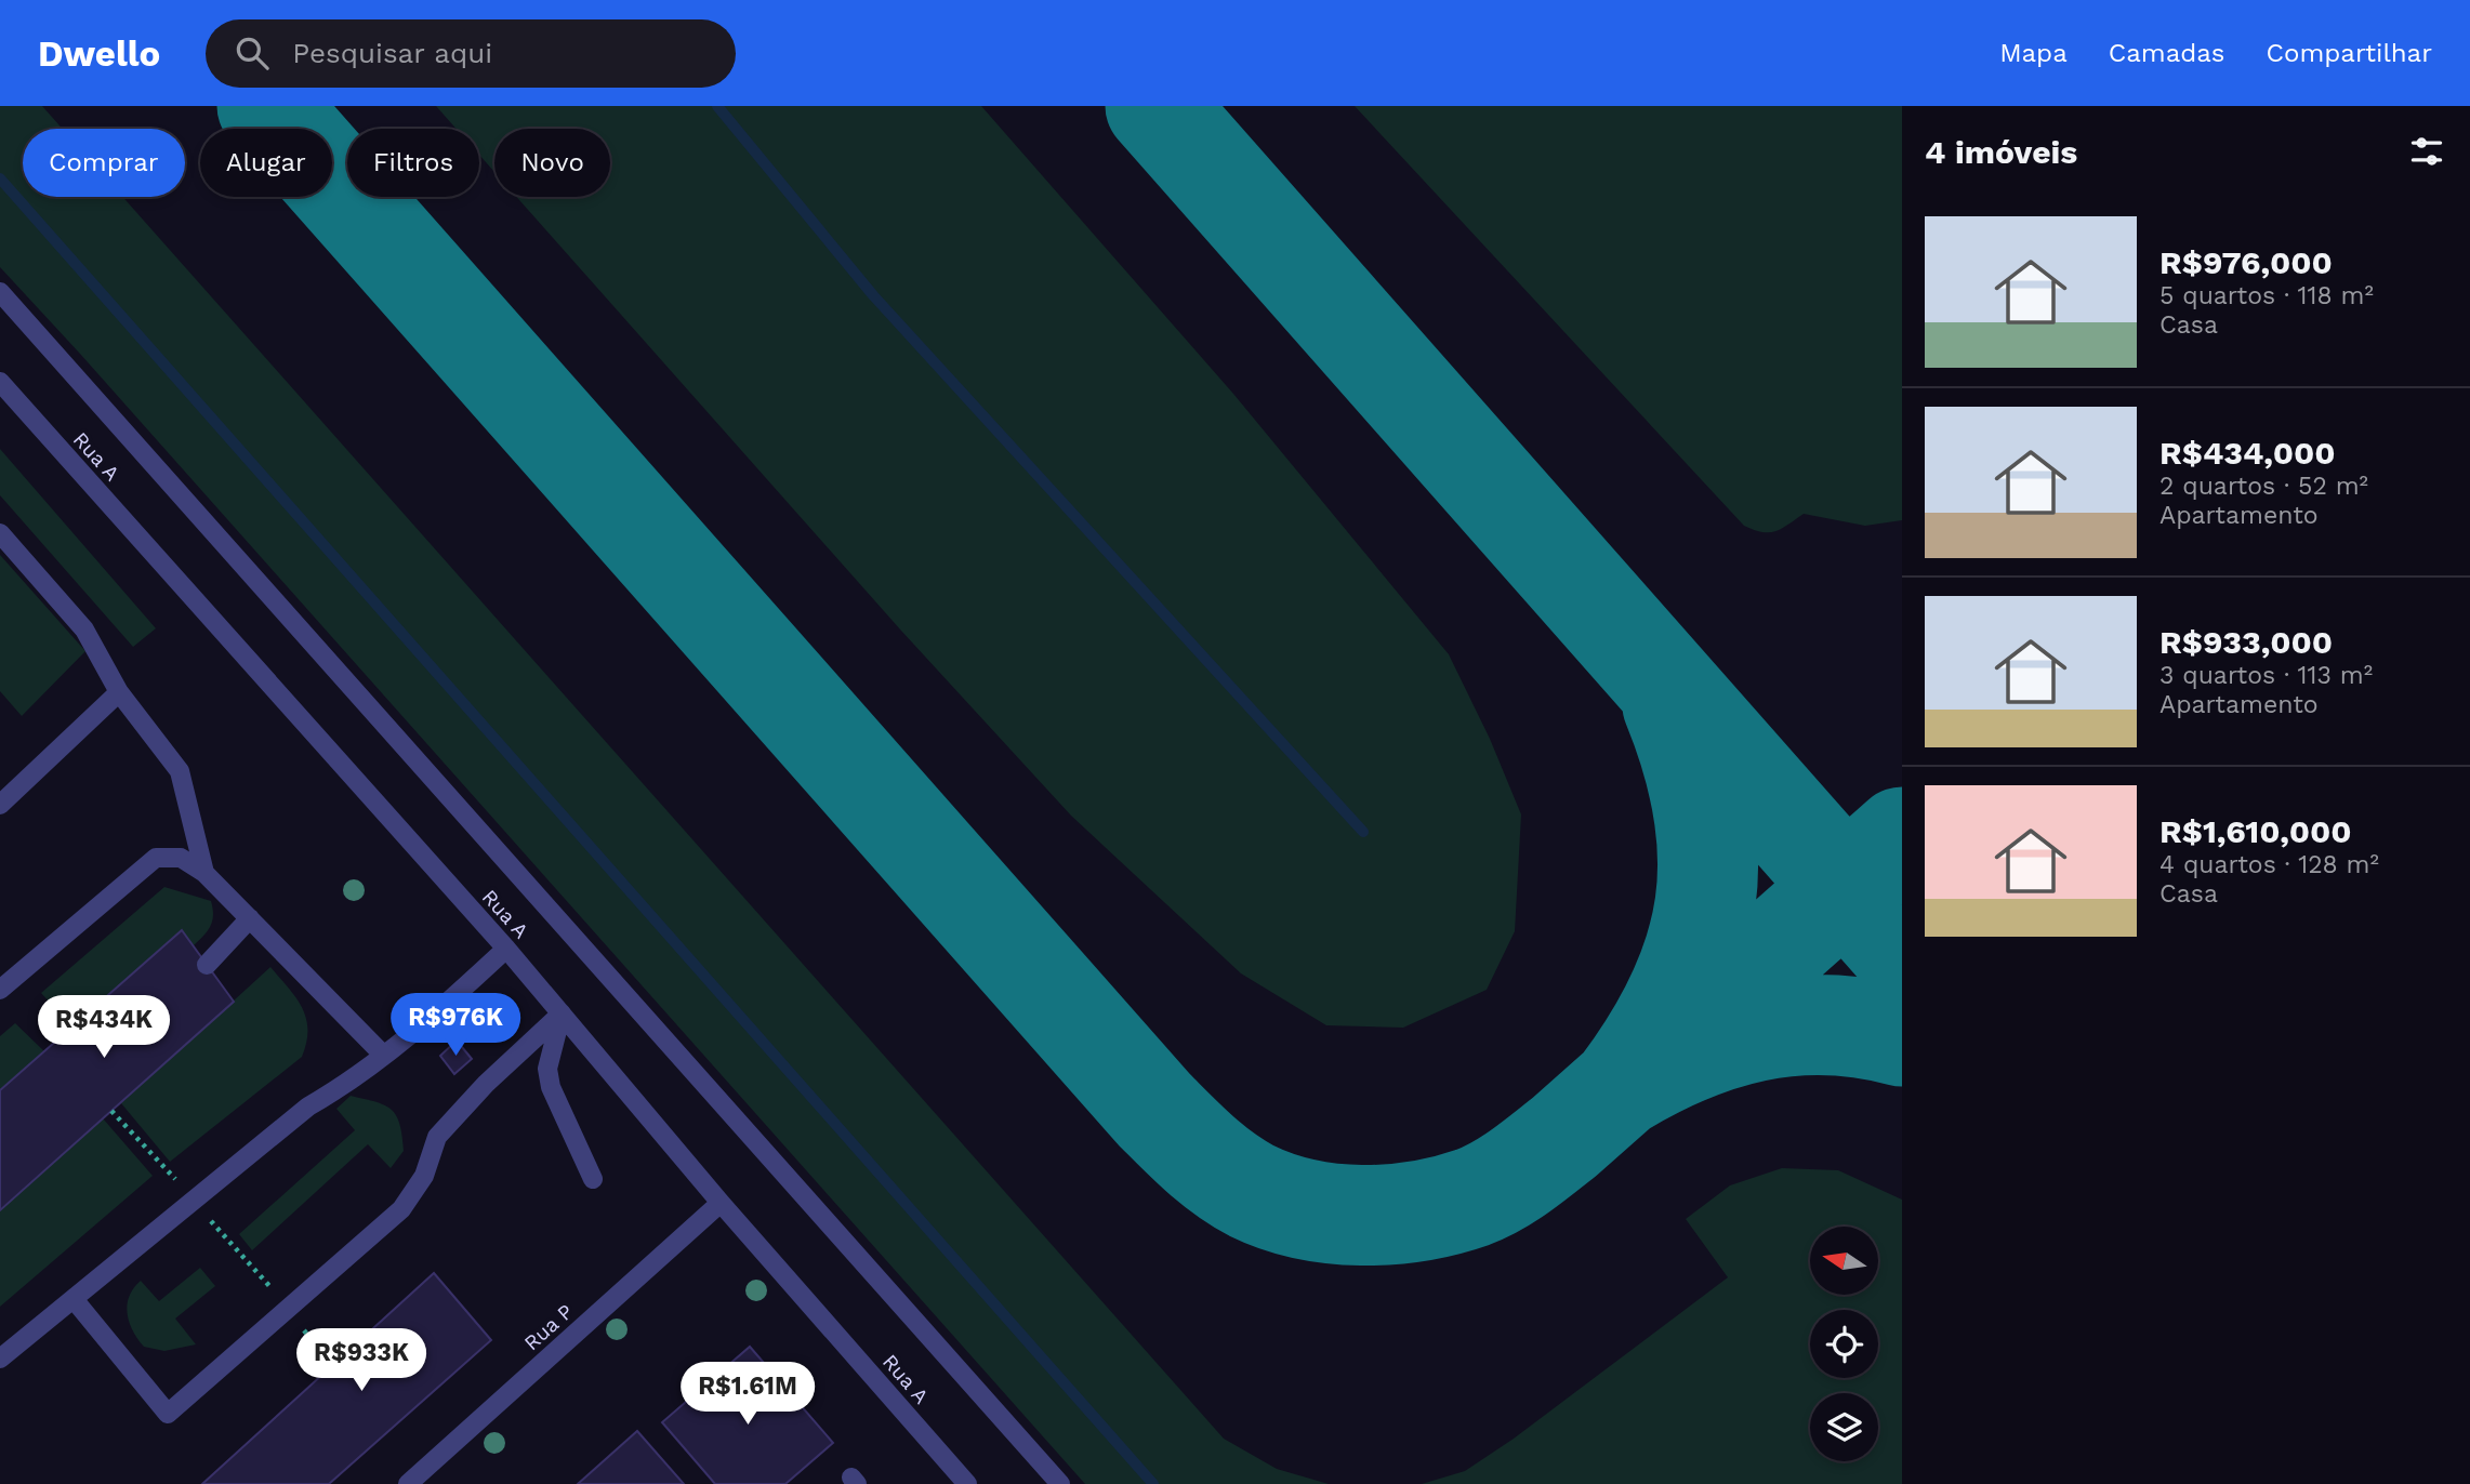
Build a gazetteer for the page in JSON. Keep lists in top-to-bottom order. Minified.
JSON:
{"streets":{"lane":["Rua A","Rua P"]},"crossings":[["Rua A","Rua P"]],"north":"left","page":{"header":"Dwello","search":"Pesquisar aqui","nav":["Mapa","Camadas","Compartilhar"],"heading":"4 imóveis","chip":["Comprar","Alugar","Filtros","Novo"],"list":[{"name":"R$976,000","note":"5 quartos · 118 m² · Casa"},{"name":"R$434,000","note":"2 quartos · 52 m² · Apartamento"},{"name":"R$933,000","note":"3 quartos · 113 m² · Apartamento"},{"name":"R$1,610,000","note":"4 quartos · 128 m² · Casa"}],"price":["R$976K","R$434K","R$933K","R$1.61M"]}}
